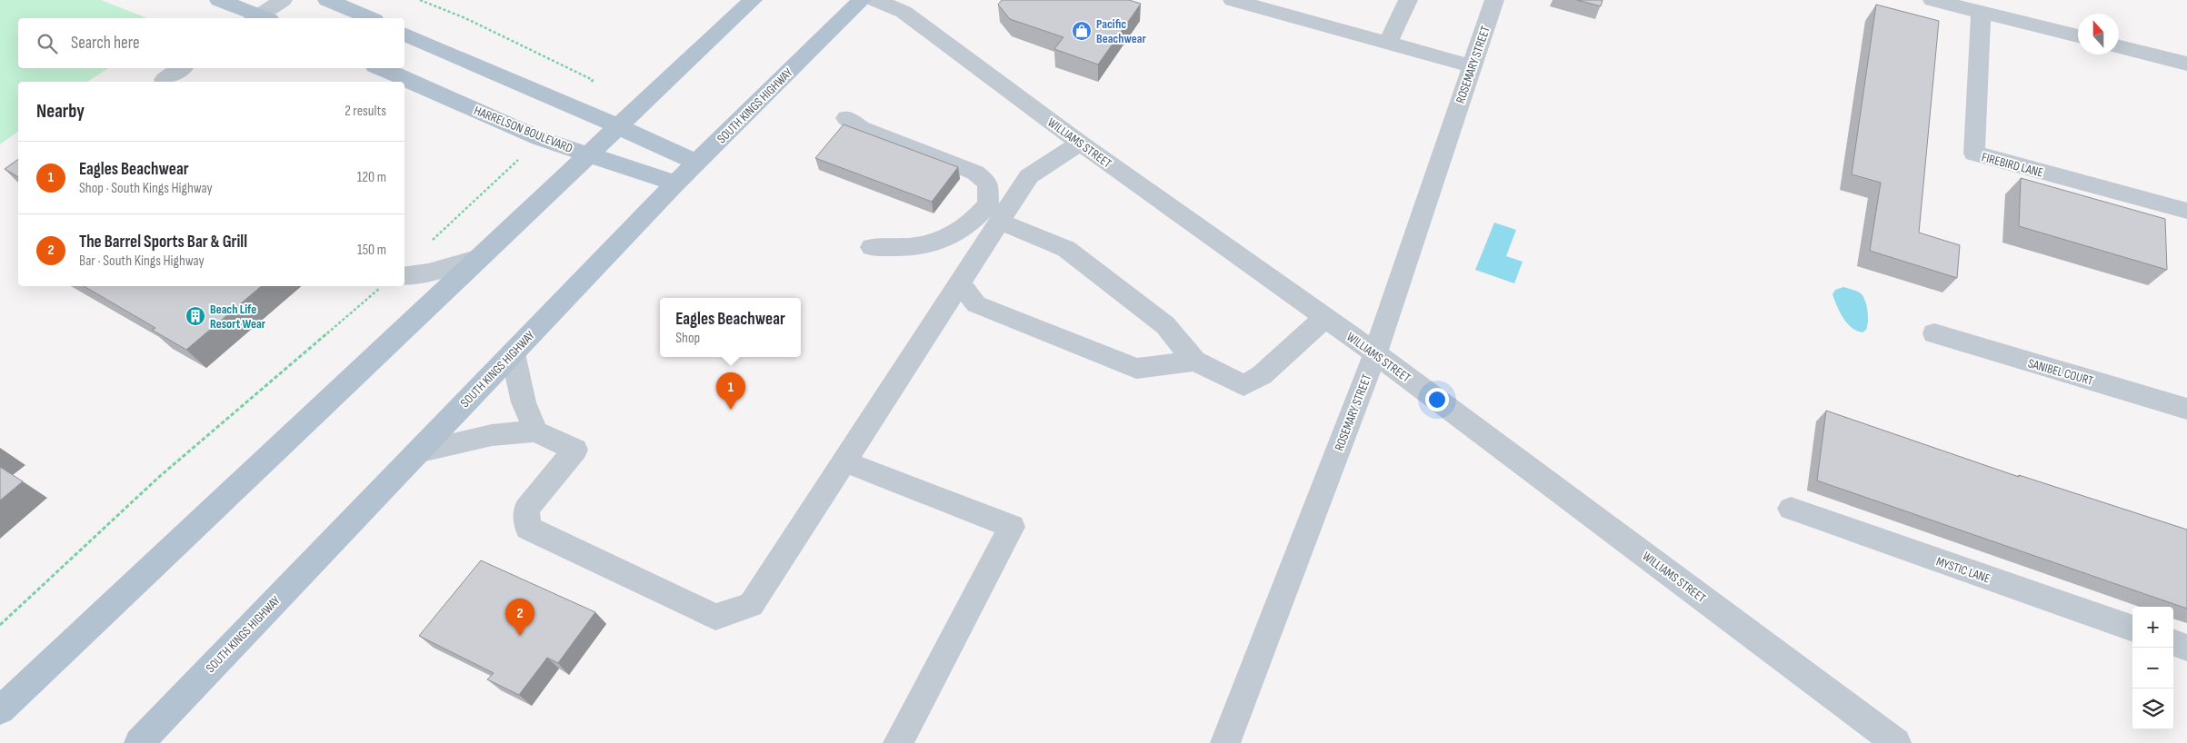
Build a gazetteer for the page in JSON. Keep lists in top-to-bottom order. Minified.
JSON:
{"streets":{"main road":["SOUTH KINGS HIGHWAY","HARRELSON BOULEVARD"],"street":["ROSEMARY STREET","WILLIAMS STREET","FIREBIRD LANE","SANIBEL COURT","MYSTIC LANE"]},"crossings":[["ROSEMARY STREET","WILLIAMS STREET"],["SOUTH KINGS HIGHWAY","HARRELSON BOULEVARD"]],"places":{"shop":["Pacific Beachwear"],"building":["Beach Life Resort Wear"]},"north":"top","page":{"search":"Search here","heading":["Nearby","2 results"],"list":[{"mark":"1","name":"Eagles Beachwear","note":"Shop · South Kings Highway","value":"120 m"},{"mark":"2","name":"The Barrel Sports Bar & Grill","note":"Bar · South Kings Highway","value":"150 m"}],"popup":["Eagles Beachwear","Shop"],"pins":["1","2"],"map_buttons":["+","−"]}}
